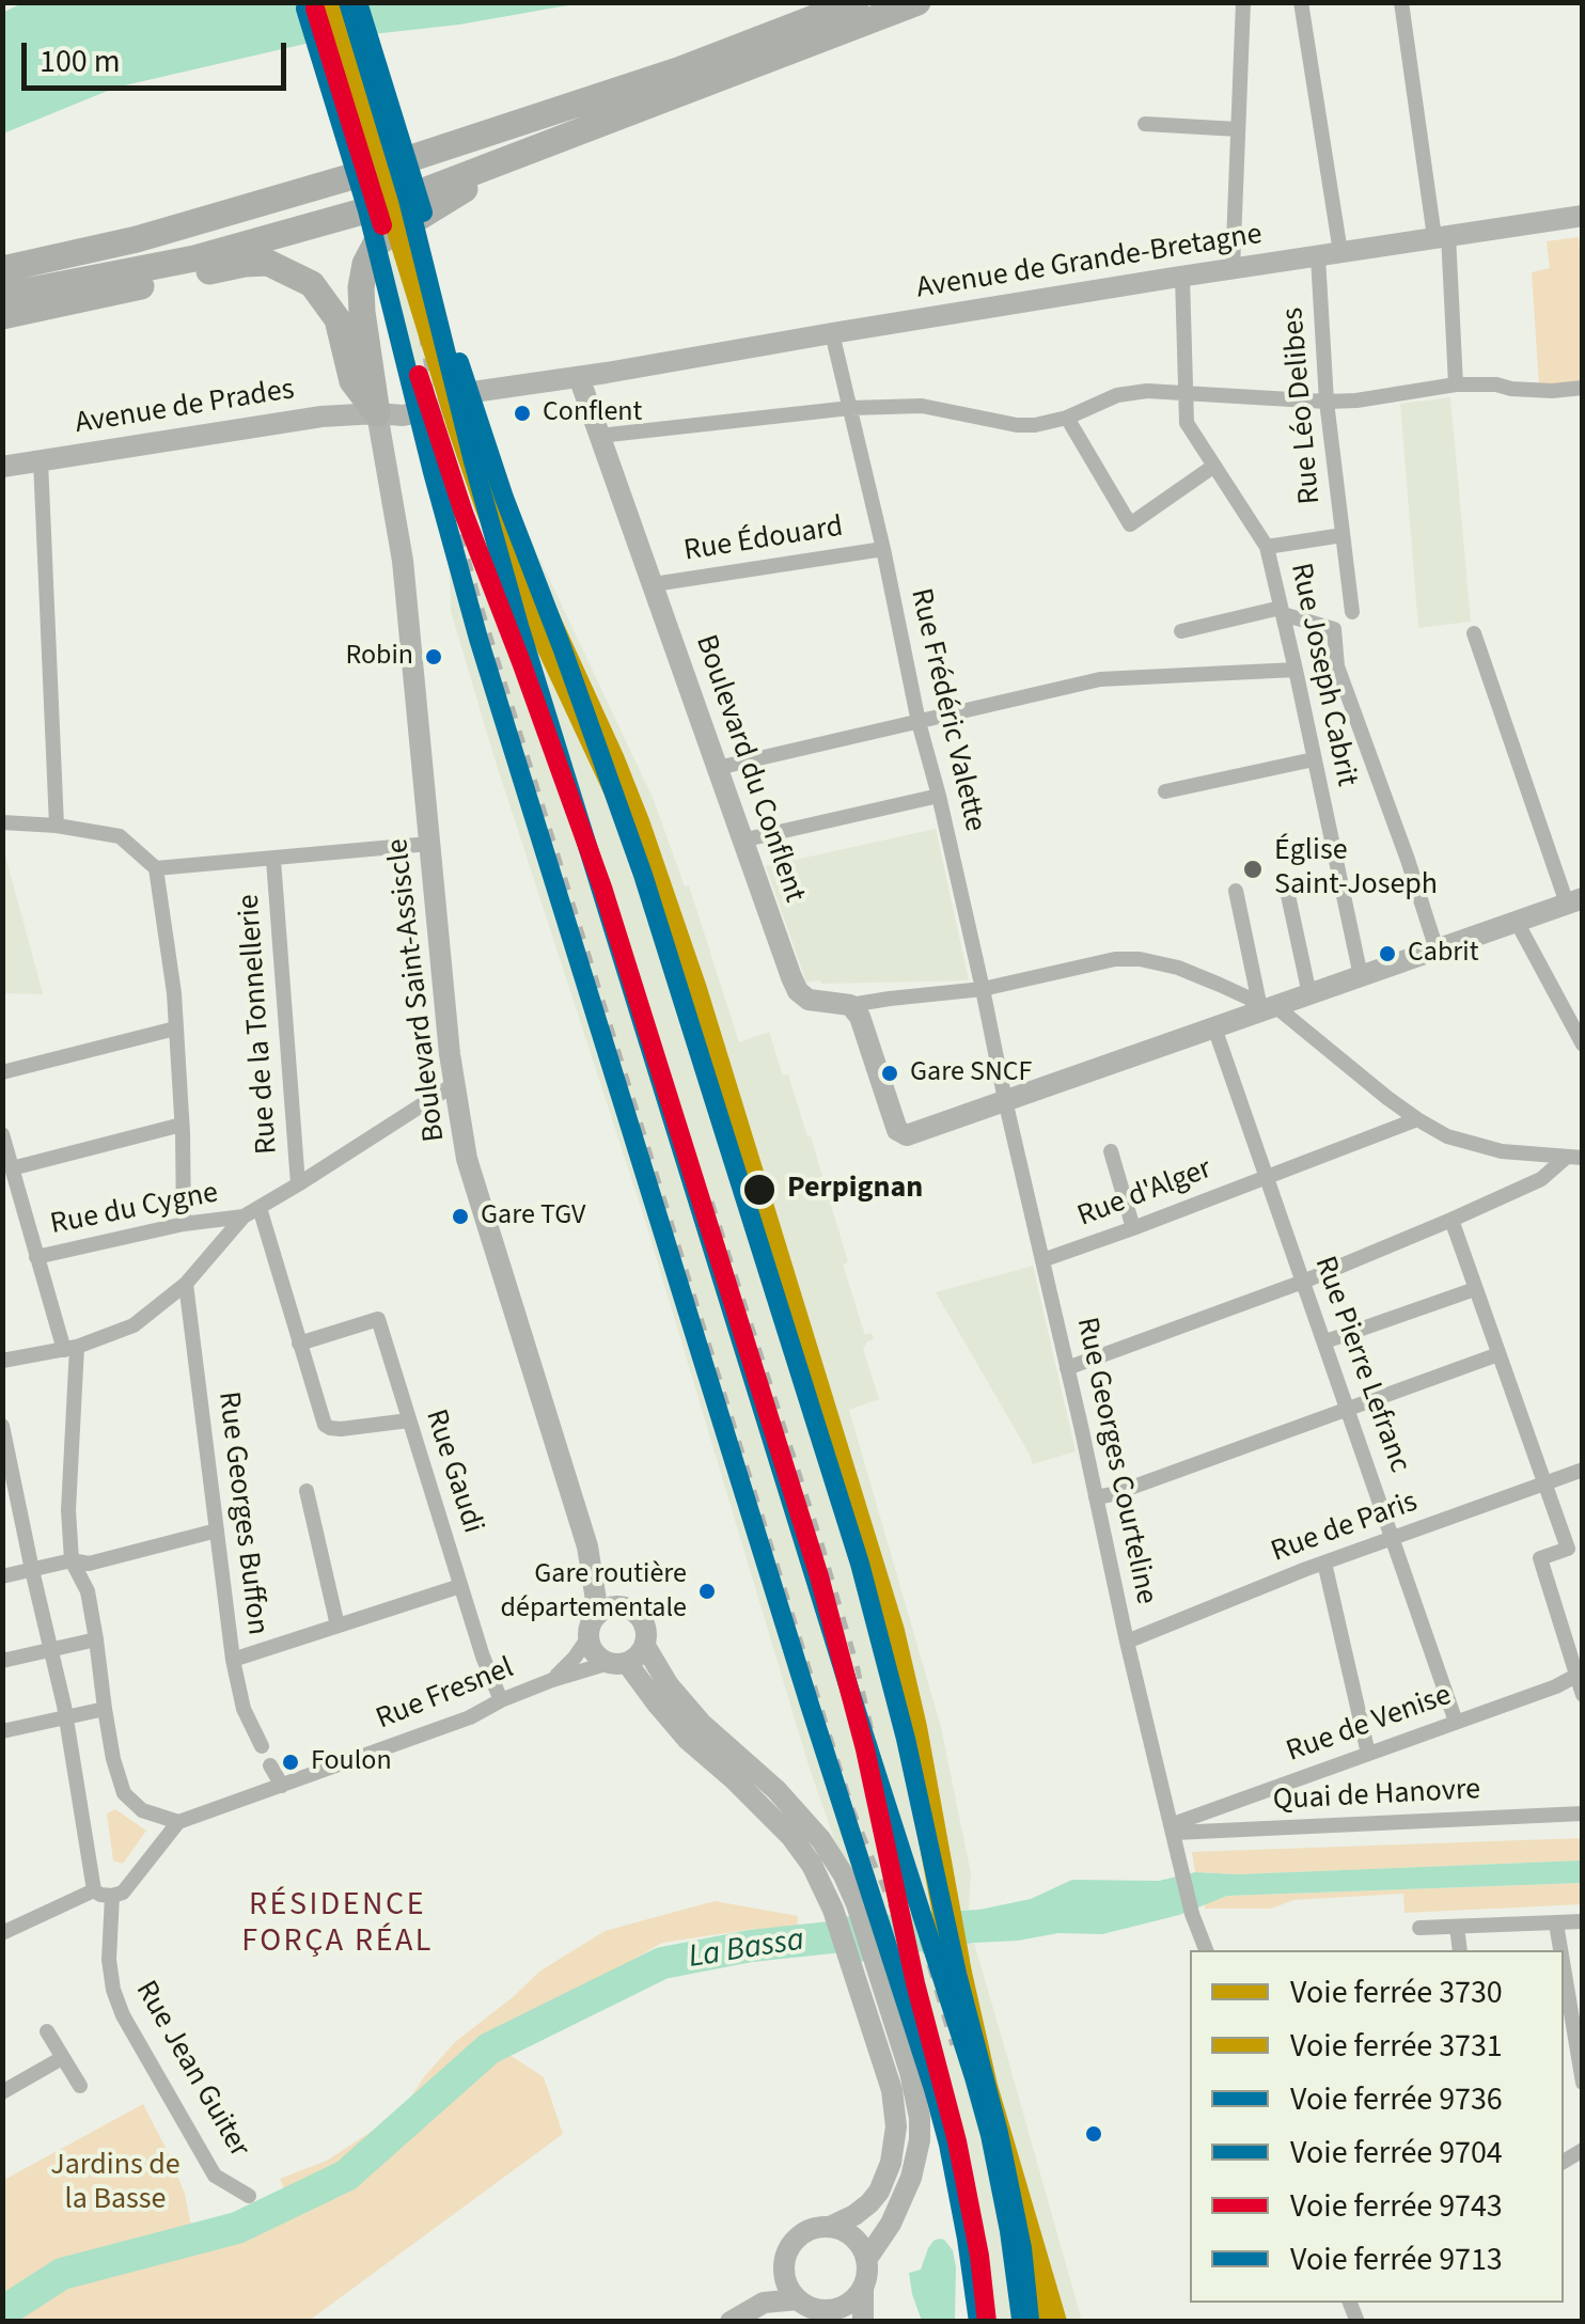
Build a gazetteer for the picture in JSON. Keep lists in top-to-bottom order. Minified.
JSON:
{"streets":{"street":["Avenue de Grande-Bretagne","Rue Léo Delibes","Avenue de Prades","Rue Édouard","Rue Joseph Cabrit","Rue Frédéric Valette","Boulevard du Conflent","Boulevard Saint-Assiscle","Rue de la Tonnellerie","Rue d'Alger","Rue du Cygne","Rue Pierre Lefranc","Rue Georges Courteline","Rue Gaudi","Rue Georges Buffon","Rue de Paris","Rue Fresnel","Rue de Venise","Quai de Hanovre","Rue Jean Guiter"]},"crossings":[["Avenue de Grande-Bretagne","Rue Léo Delibes"],["Avenue de Grande-Bretagne","Rue Joseph Cabrit"],["Avenue de Grande-Bretagne","Rue Frédéric Valette"],["Avenue de Grande-Bretagne","Boulevard du Conflent"],["Avenue de Prades","Boulevard Saint-Assiscle"],["Rue Édouard","Rue Frédéric Valette"],["Rue Édouard","Boulevard du Conflent"],["Rue Frédéric Valette","Rue Georges Courteline"],["Boulevard Saint-Assiscle","Rue Fresnel"],["Rue d'Alger","Rue Pierre Lefranc"],["Rue d'Alger","Rue Georges Courteline"],["Rue Pierre Lefranc","Rue de Paris"],["Rue Pierre Lefranc","Rue de Venise"],["Rue Georges Courteline","Rue de Paris"],["Rue Georges Courteline","Rue de Venise"],["Rue Georges Courteline","Quai de Hanovre"],["Rue Gaudi","Rue Fresnel"],["Rue de Venise","Quai de Hanovre"]],"districts":["RÉSIDENCE FORÇA RÉAL"],"water":["La Bassa"],"parks":["Jardins de la Basse"],"places":["Conflent","Robin","Église Saint-Joseph","Cabrit","Gare SNCF","Perpignan","Gare TGV","Gare routière départementale","Foulon"],"lines":["rail line 3730","rail line 3731","rail line 9704","rail line 9713","rail line 9736","rail line 9743"],"legend":["Voie ferrée 3730","Voie ferrée 3731","Voie ferrée 9736","Voie ferrée 9704","Voie ferrée 9743","Voie ferrée 9713"],"scale_bar":"100 m"}
